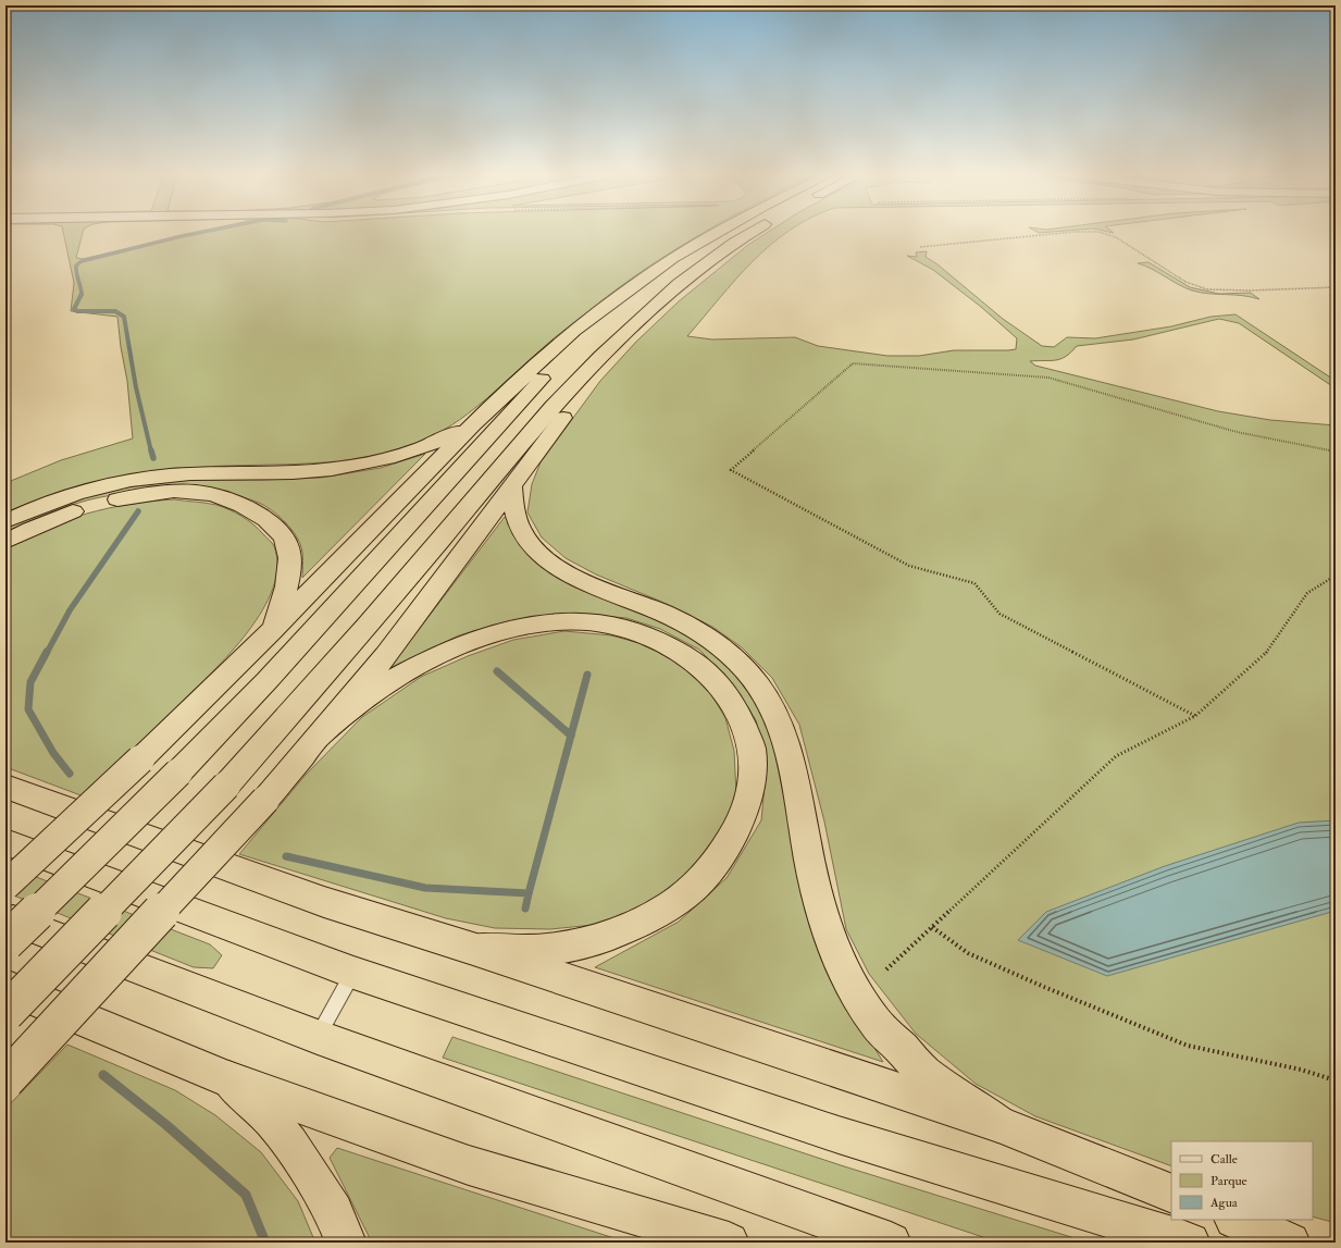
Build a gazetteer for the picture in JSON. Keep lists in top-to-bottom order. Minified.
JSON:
{"legend":["Calle","Parque","Agua"]}
